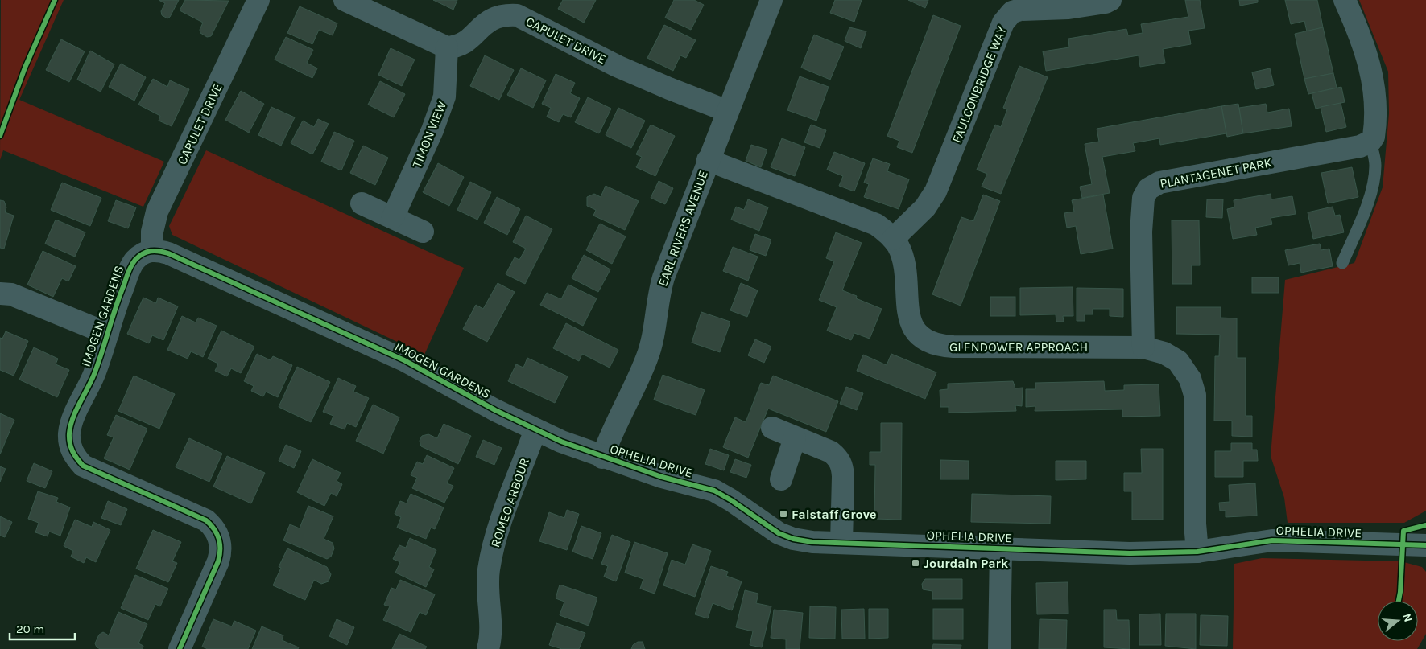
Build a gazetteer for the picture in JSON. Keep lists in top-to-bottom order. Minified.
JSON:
{"streets":{"street":["CAPULET DRIVE","FAULCONBRIDGE WAY","TIMON VIEW","PLANTAGENET PARK","EARL RIVERS AVENUE","IMOGEN GARDENS","GLENDOWER APPROACH","OPHELIA DRIVE","ROMEO ARBOUR"]},"crossings":[["CAPULET DRIVE","TIMON VIEW"],["CAPULET DRIVE","EARL RIVERS AVENUE"],["CAPULET DRIVE","IMOGEN GARDENS"],["FAULCONBRIDGE WAY","GLENDOWER APPROACH"],["PLANTAGENET PARK","GLENDOWER APPROACH"],["EARL RIVERS AVENUE","GLENDOWER APPROACH"],["EARL RIVERS AVENUE","OPHELIA DRIVE"],["IMOGEN GARDENS","OPHELIA DRIVE"],["IMOGEN GARDENS","ROMEO ARBOUR"],["GLENDOWER APPROACH","OPHELIA DRIVE"],["OPHELIA DRIVE","ROMEO ARBOUR"]],"places":{"transit":["Falstaff Grove","Jourdain Park"]},"scale_bar":"20 m","north":"right"}
